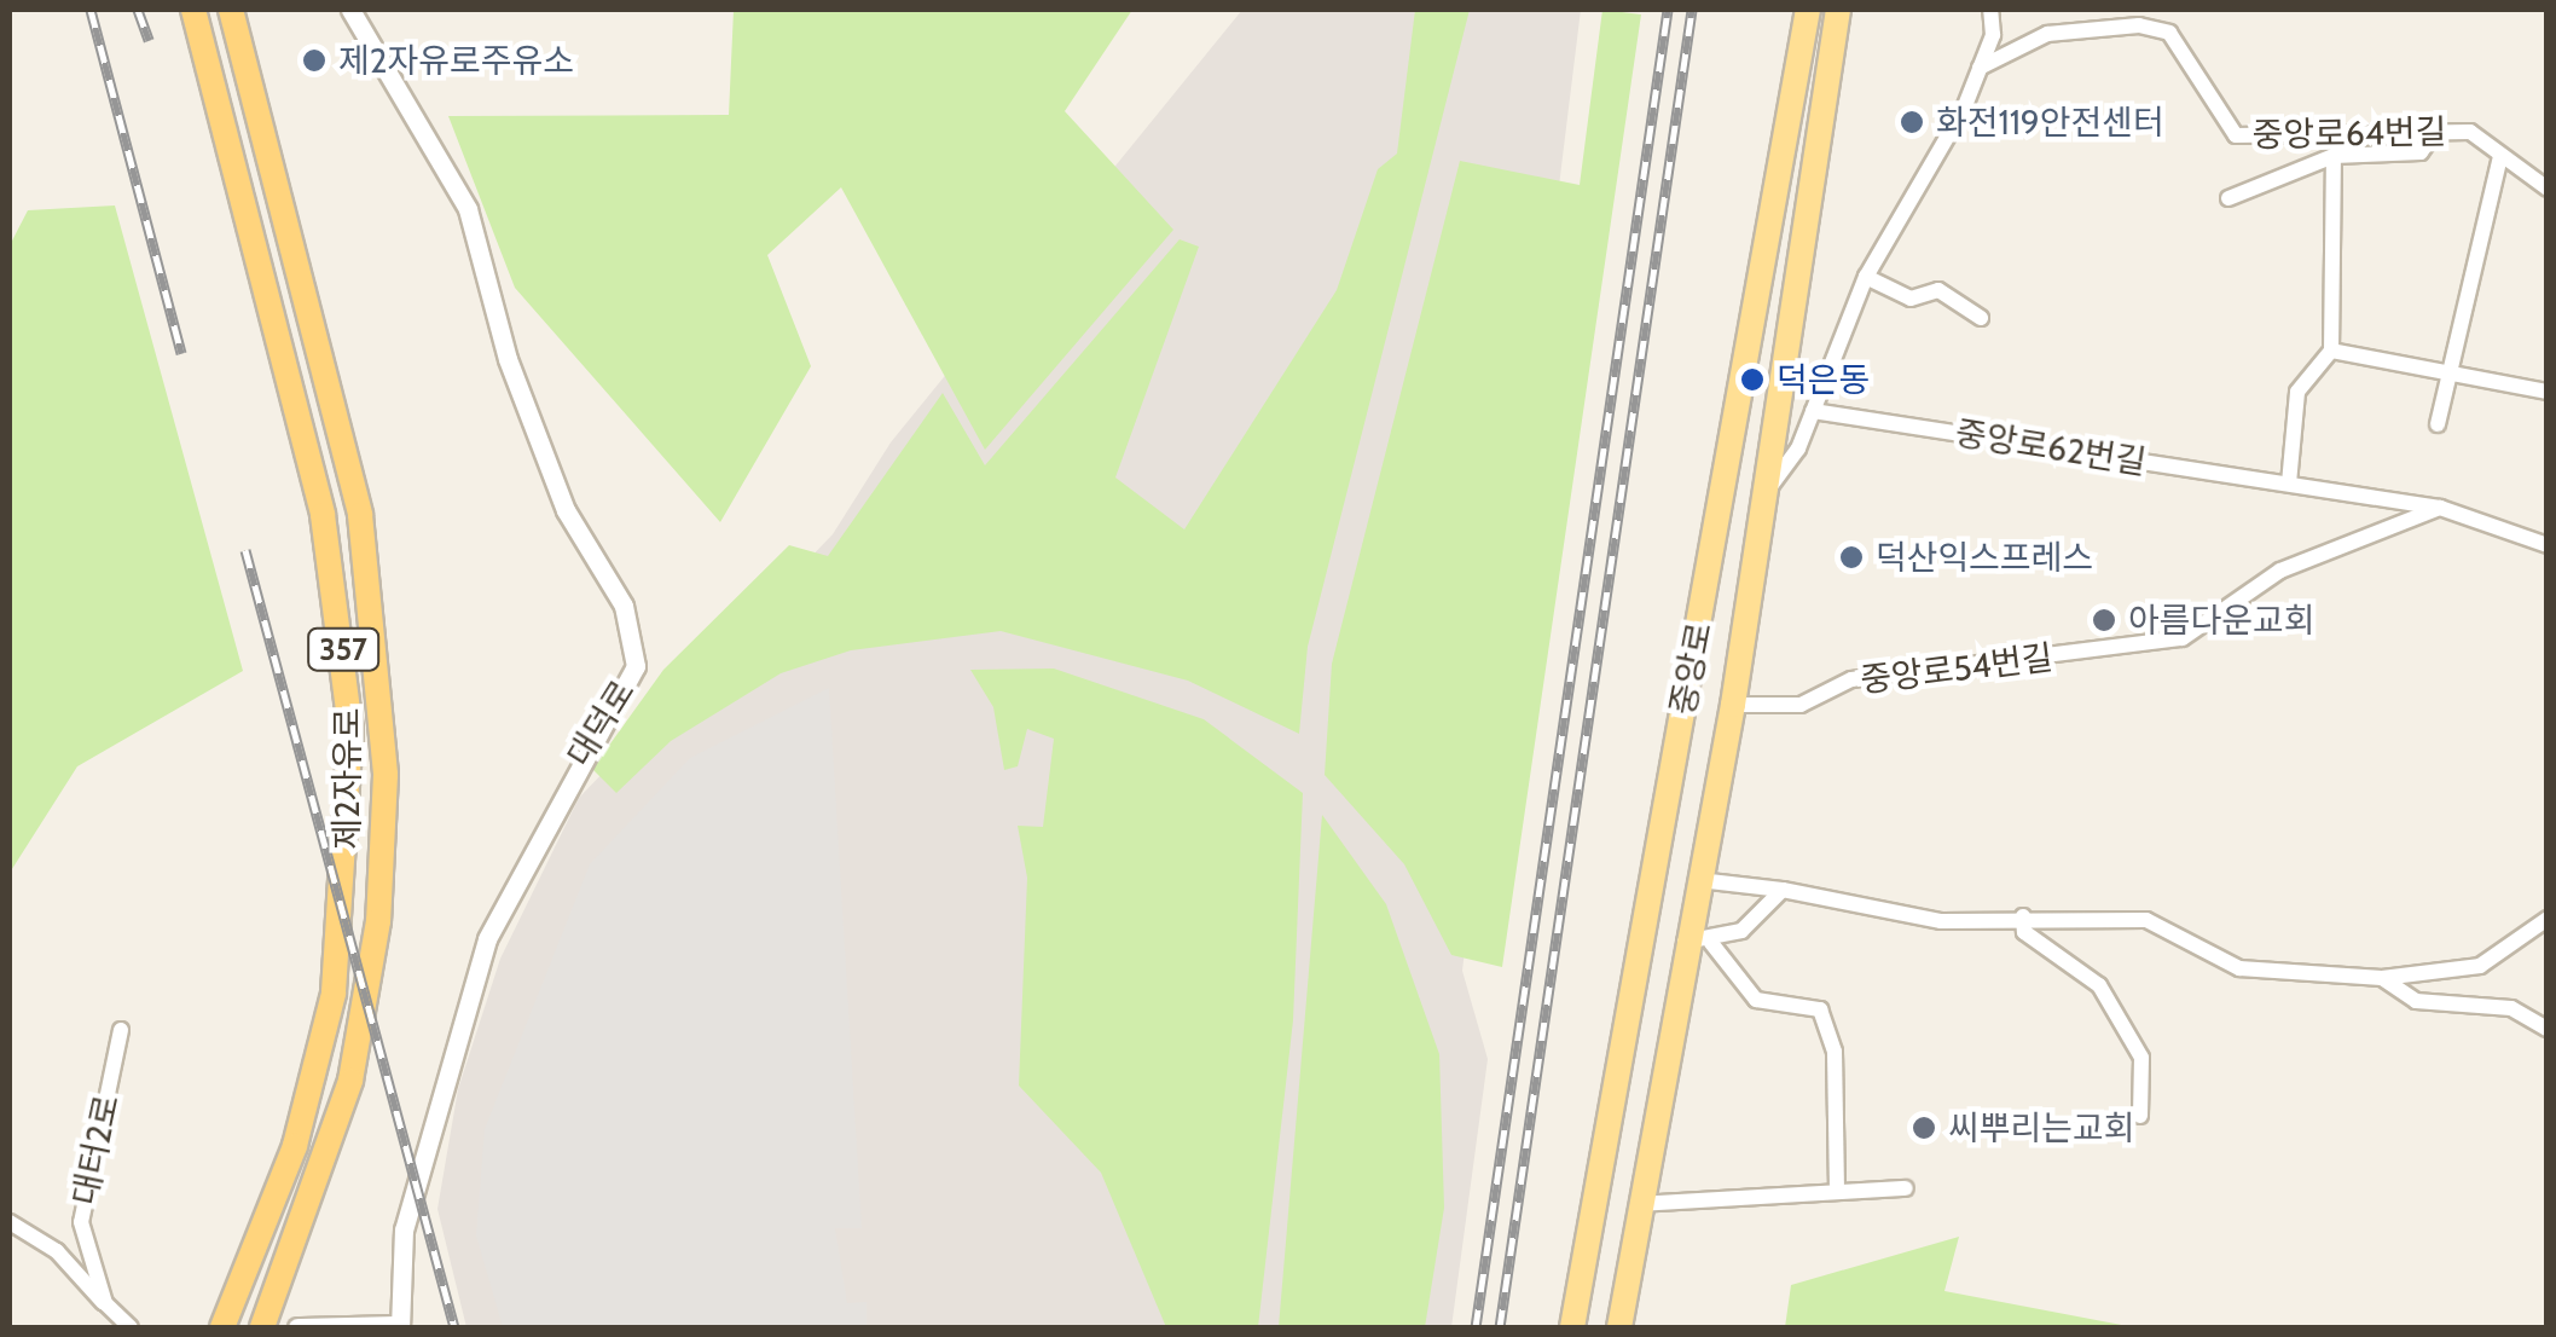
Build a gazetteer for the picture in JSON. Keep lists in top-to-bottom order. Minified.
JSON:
{"streets":{"highway":["357","제2자유로"],"main road":["중앙로"],"street":["중앙로64번길","중앙로62번길","중앙로54번길","대덕로","대터2로"]},"crossings":[["중앙로62번길","중앙로54번길"],["중앙로","중앙로54번길"]],"places":["제2자유로주유소","화전119안전센터","덕은동","덕산익스프레스","아름다운교회","씨뿌리는교회"]}
